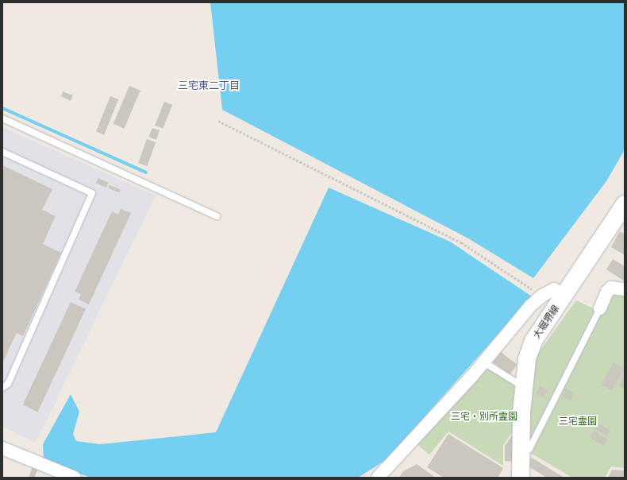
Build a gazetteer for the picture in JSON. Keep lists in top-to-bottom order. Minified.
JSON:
{"streets":{"main road":["大堀堺線"]},"districts":["三宅東二丁目"],"parks":["三宅・別所霊園","三宅霊園"]}
